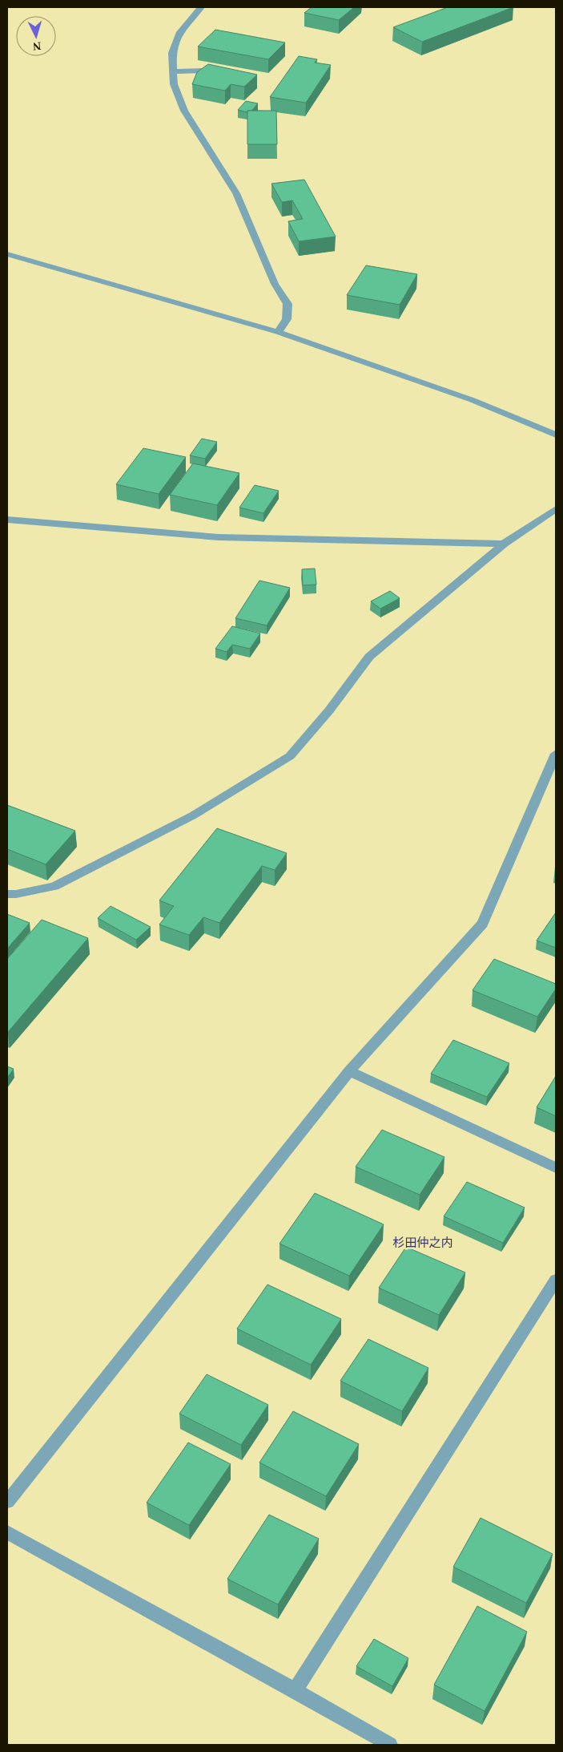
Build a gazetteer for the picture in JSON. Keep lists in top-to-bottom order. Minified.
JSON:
{"districts":["杉田仲之内"],"north":"bottom"}
